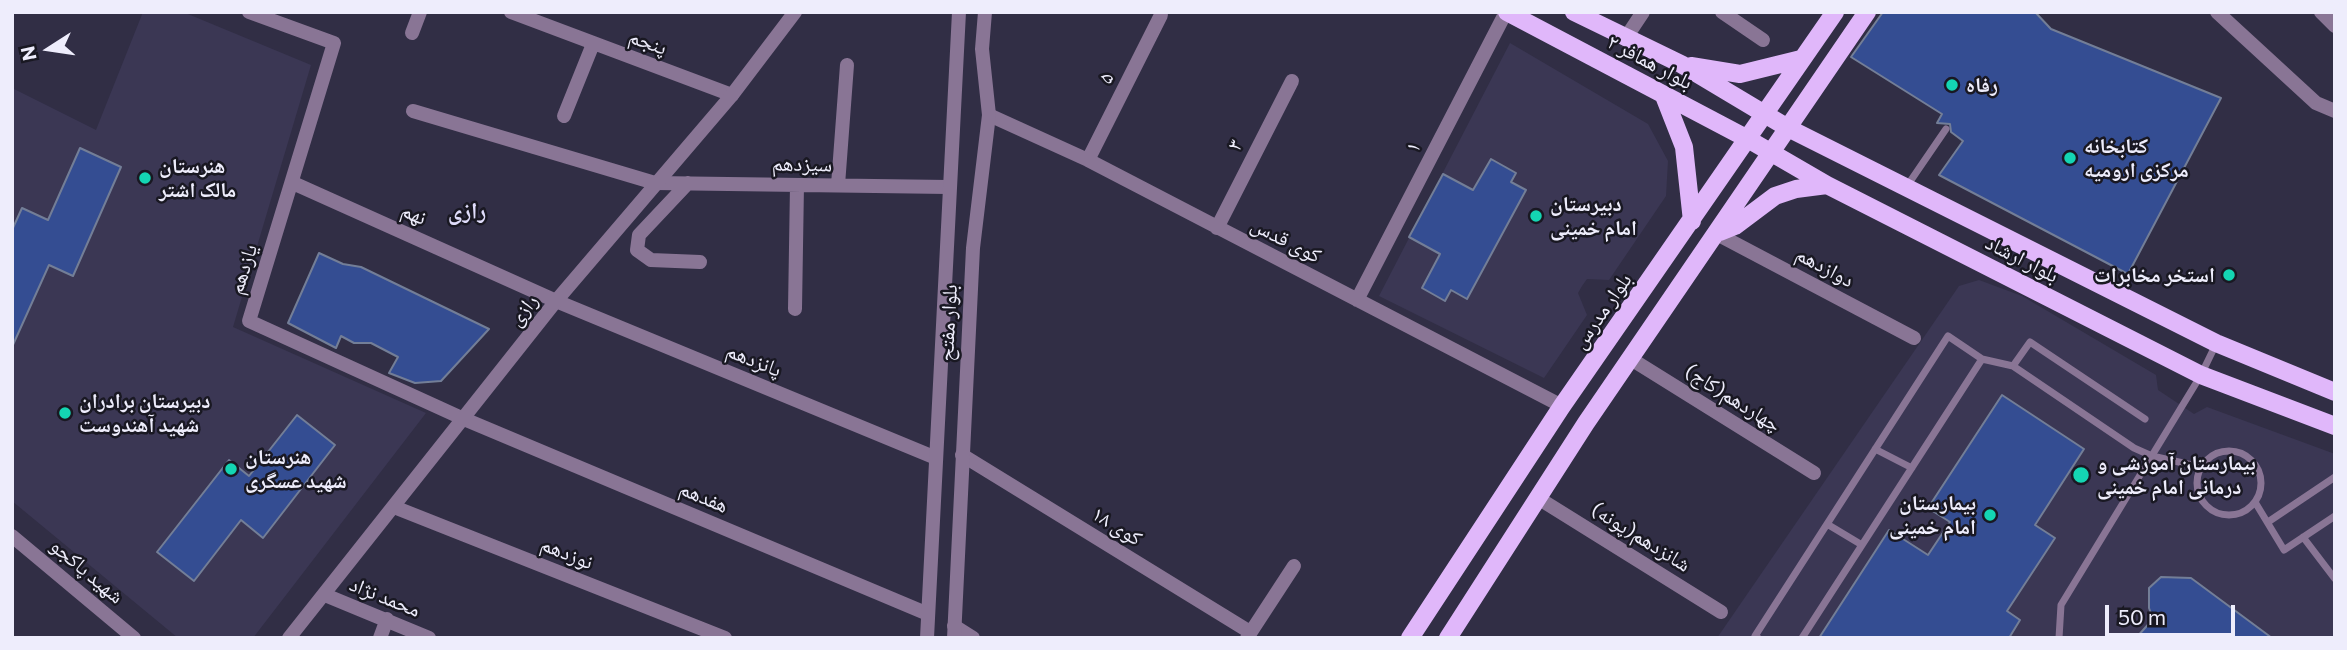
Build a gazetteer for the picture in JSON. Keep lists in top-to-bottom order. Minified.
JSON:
{"streets":{"main road":["بلوار همافر ۲","بلوار ارشاد","بلوار مدرس"],"street":["پنجم","۵","۳","۱","سیزدهم","نهم","کوی قدس","دوازدهم","یازدهم","رازی","بلوار مفتح","پانزدهم","چهاردهم(کاج)","هفدهم","کوی ۱۸","شانزدهم(پونه)","نوزدهم","شهید پاکجو","محمد نژاد"]},"crossings":[["پنجم","رازی"],["بلوار همافر ۲","۱"],["بلوار همافر ۲","بلوار ارشاد"],["بلوار همافر ۲","بلوار مدرس"],["۵","کوی قدس"],["۳","کوی قدس"],["۱","کوی قدس"],["سیزدهم","رازی"],["سیزدهم","بلوار مفتح"],["نهم","یازدهم"],["نهم","رازی"],["نهم","پانزدهم"],["کوی قدس","بلوار مدرس"],["کوی قدس","بلوار مفتح"],["یازدهم","رازی"],["یازدهم","هفدهم"],["رازی","پانزدهم"],["رازی","هفدهم"],["رازی","نوزدهم"],["رازی","محمد نژاد"],["بلوار مفتح","پانزدهم"],["بلوار مفتح","هفدهم"],["بلوار مفتح","کوی ۱۸"]],"districts":["رازی"],"places":["رفاه","کتابخانه مرکزی ارومیه","هنرستان مالک اشتر","دبیرستان امام خمینی","استخر مخابرات","دبیرستان برادران شهید آهندوست","هنرستان شهید عسگری","بیمارستان آموزشی و درمانی امام خمینی","بیمارستان امام خمینی"],"scale_bar":"50 m","north":"left"}
